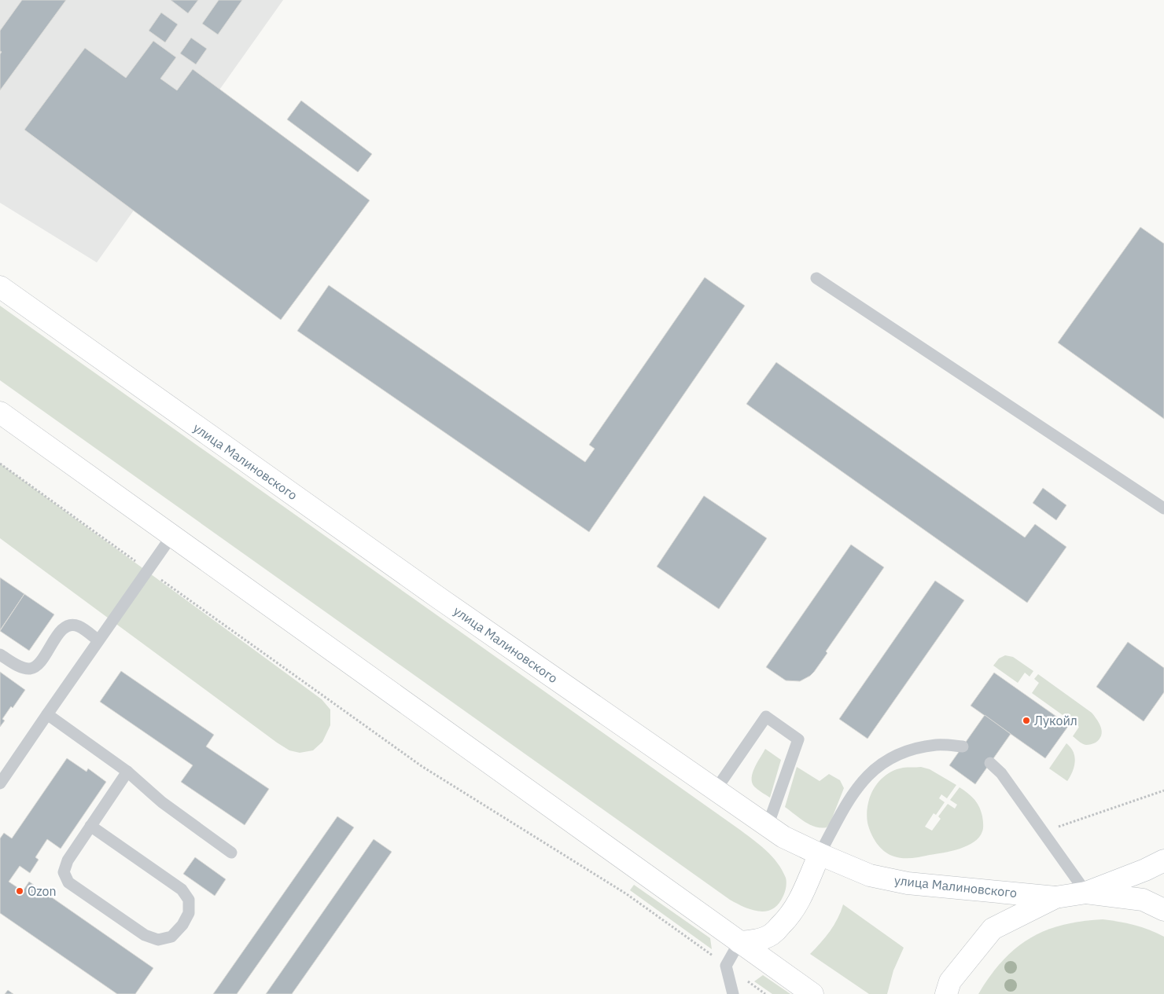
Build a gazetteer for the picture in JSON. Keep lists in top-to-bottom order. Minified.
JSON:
{"streets":{"main road":["улица Малиновского"]},"places":["Лукойл","Ozon"]}
